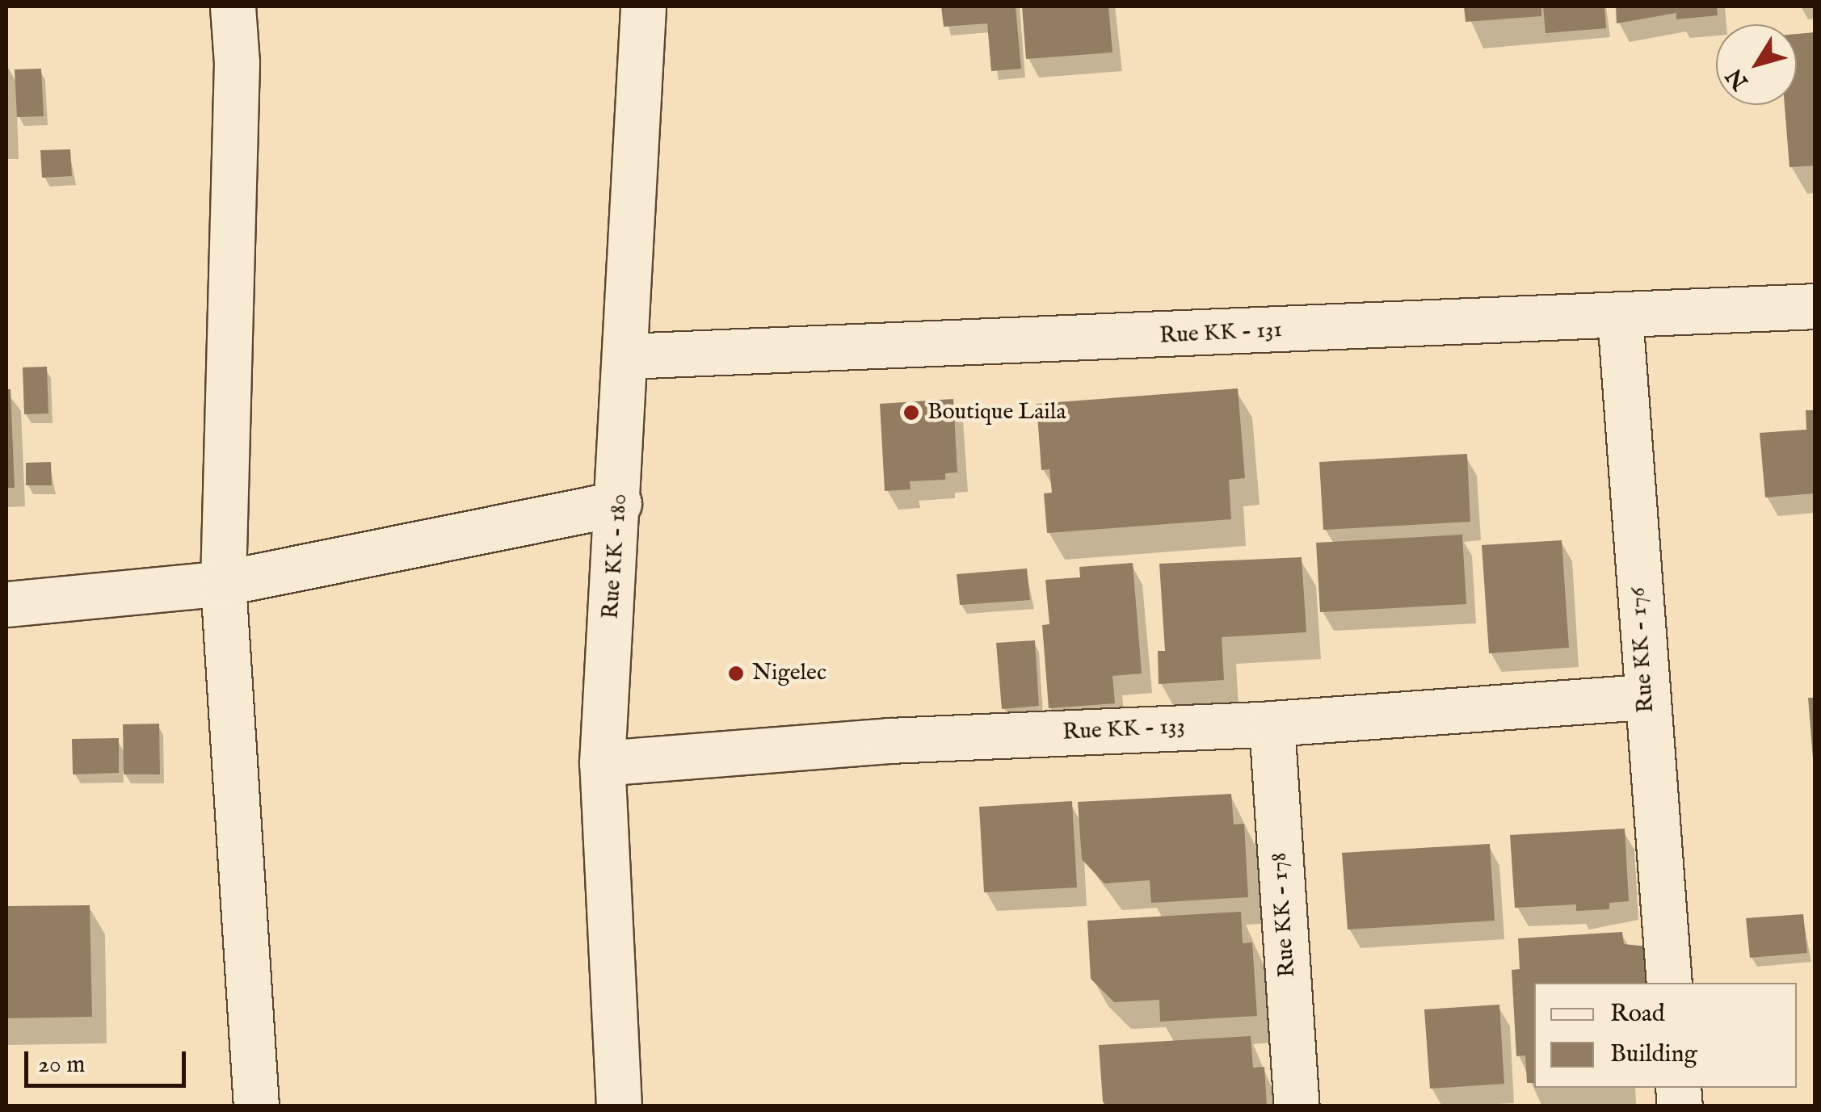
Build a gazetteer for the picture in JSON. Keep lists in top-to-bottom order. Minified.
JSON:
{"streets":{"street":["Rue KK - 131","Rue KK - 180","Rue KK - 176","Rue KK - 133","Rue KK - 178"]},"crossings":[["Rue KK - 131","Rue KK - 180"],["Rue KK - 131","Rue KK - 176"],["Rue KK - 180","Rue KK - 133"],["Rue KK - 176","Rue KK - 133"],["Rue KK - 133","Rue KK - 178"]],"places":["Boutique Laila","Nigelec"],"legend":["Road","Building"],"scale_bar":"20 m","north":"bottom left"}
